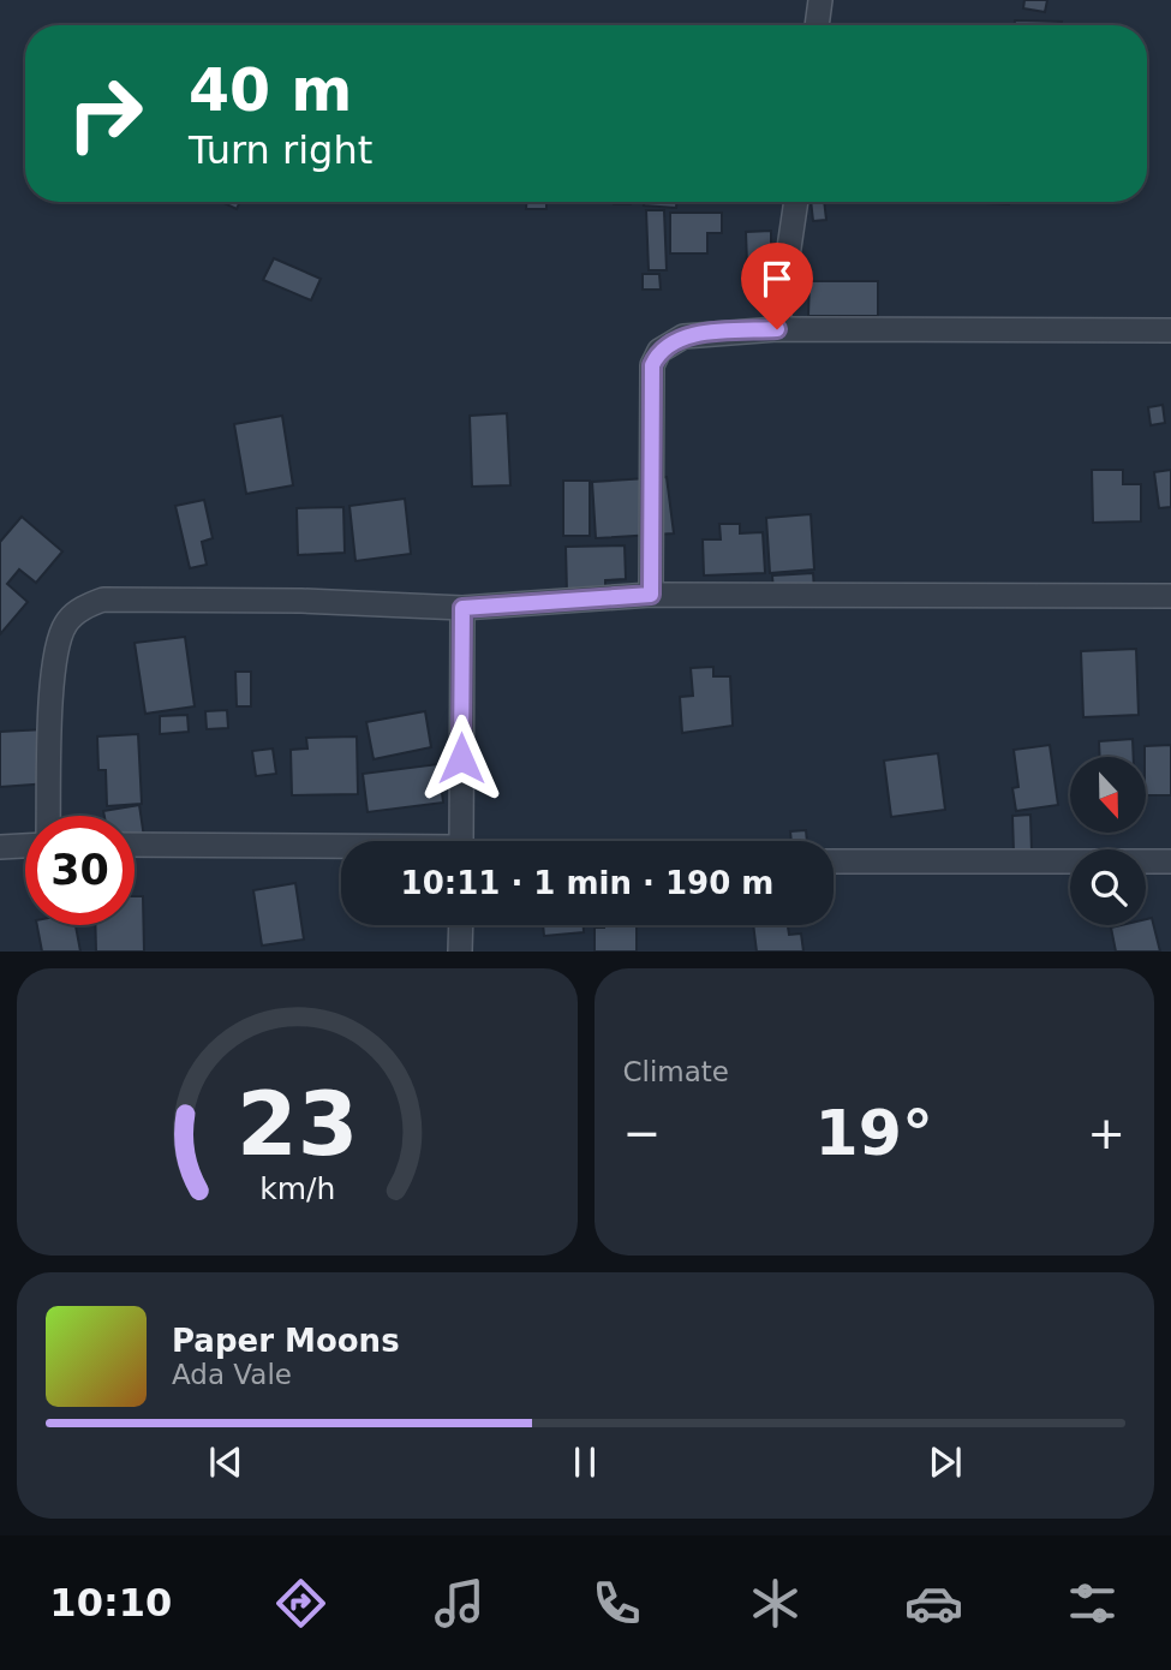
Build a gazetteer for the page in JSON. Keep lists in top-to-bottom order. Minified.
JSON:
{"north":"bottom","page":{"turn":["40 m","Turn right"],"limit":"30","trip":"10:11 · 1 min · 190 m","tile":"Climate","heat":["−","19°","+"],"song":["Paper Moons","Ada Vale"],"tabs":"10:10","gauge":["23","km/h"]}}
